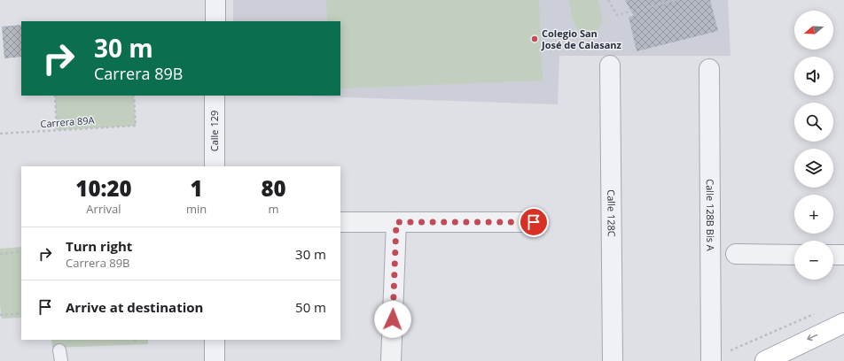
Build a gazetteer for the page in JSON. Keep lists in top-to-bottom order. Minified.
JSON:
{"streets":{"street":["Calle 129","Calle 128C","Calle 128B Bis A"],"path":["Carrera 89A"]},"places":["Colegio San José de Calasanz"],"north":"left","page":{"map_buttons":["+","−"],"turn":["30 m","Carrera 89B"],"eta":["10:20","Arrival","1","min","80","m"],"list":[{"name":"Turn right","note":"Carrera 89B","value":"30 m"},{"name":"Arrive at destination","value":"50 m"}]}}
